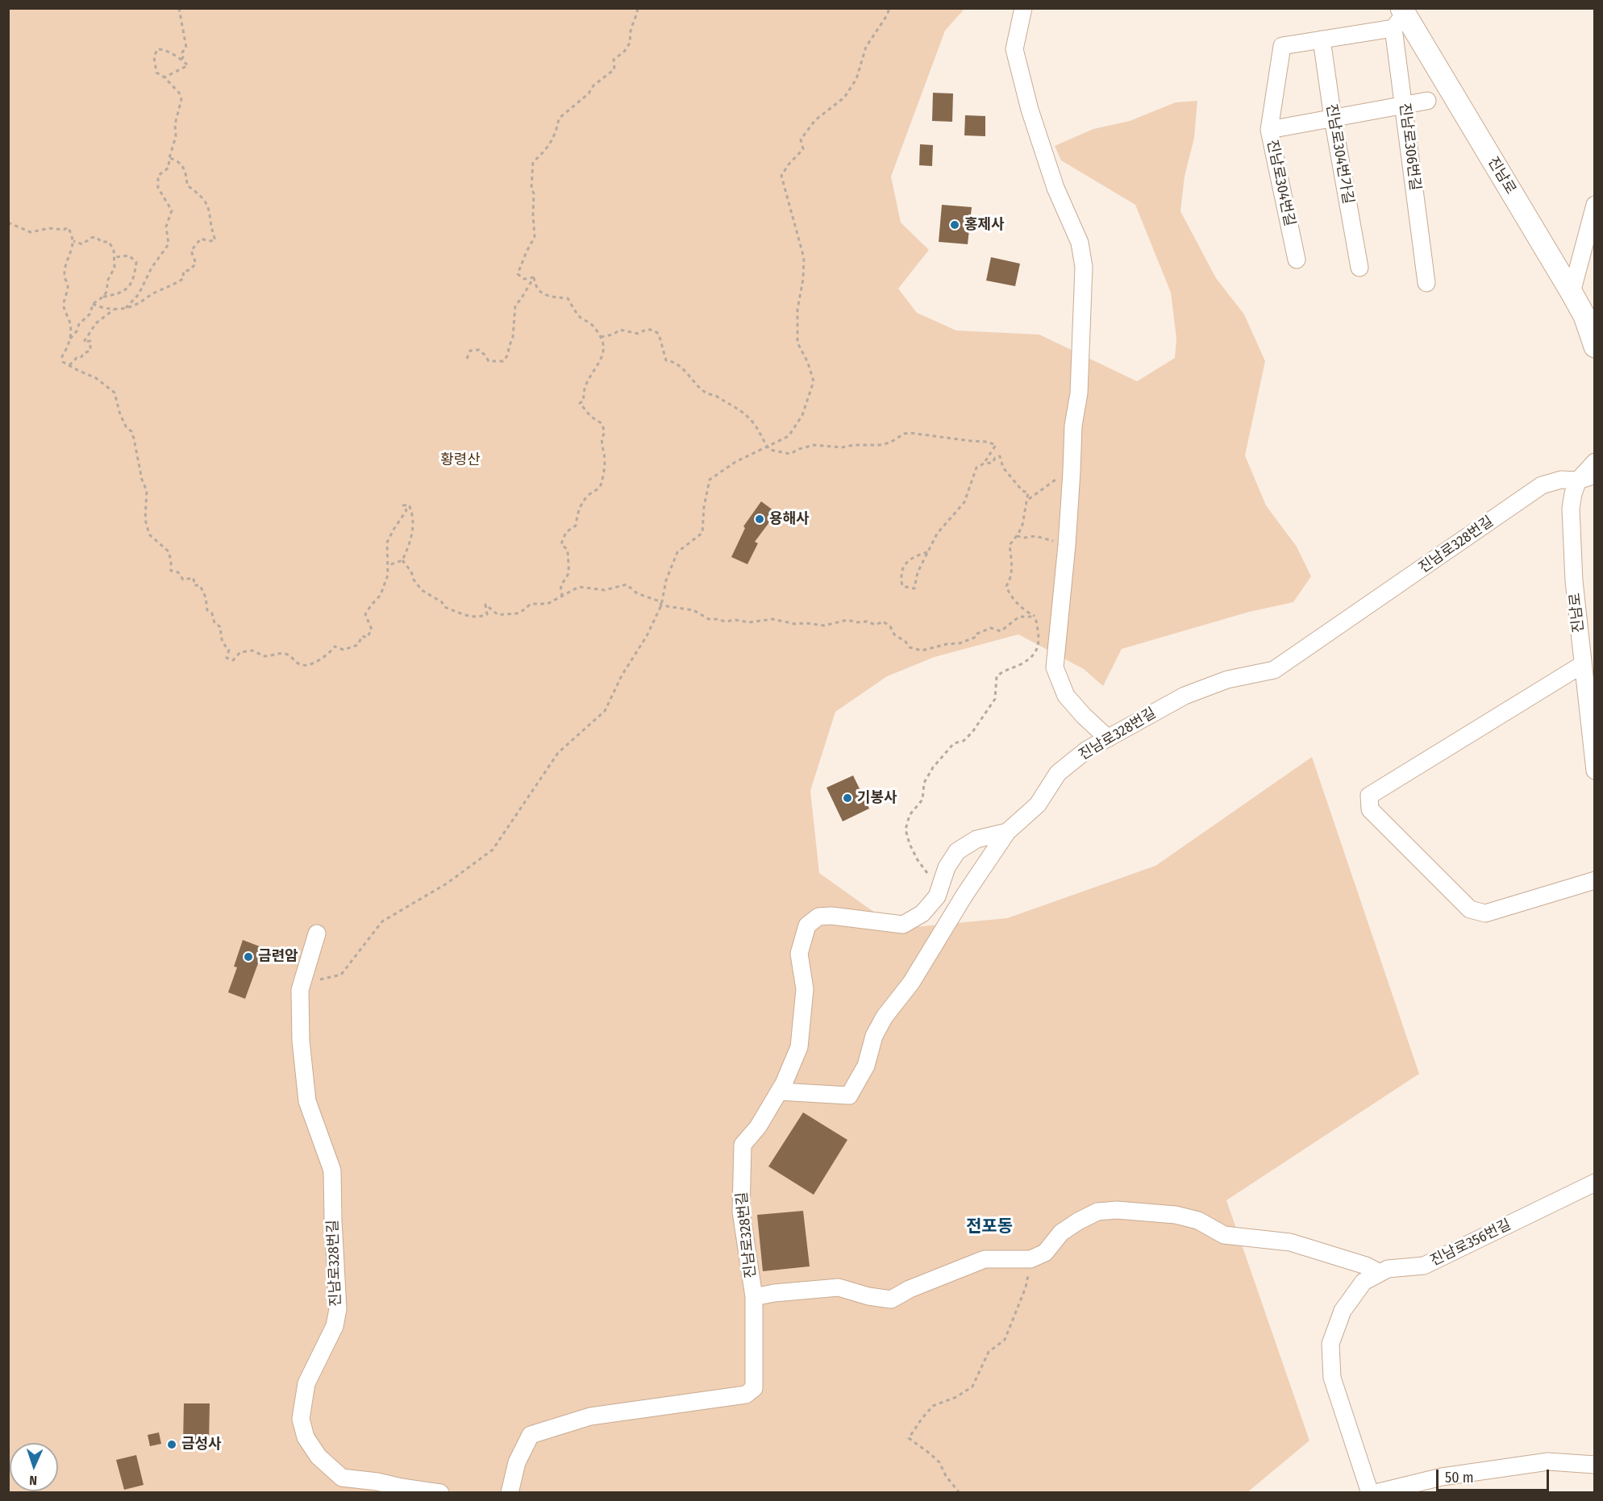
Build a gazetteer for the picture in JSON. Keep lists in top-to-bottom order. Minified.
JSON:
{"streets":{"main road":["진남로"],"street":["진남로306번길","진남로304번가길","진남로304번길","진남로328번길","진남로356번길"]},"crossings":[["진남로306번길","진남로"],["진남로306번길","진남로304번길"],["진남로304번가길","진남로304번길"],["진남로","진남로304번길"],["진남로","진남로328번길"]],"districts":["전포동"],"parks":["황령산"],"places":["홍제사","용해사","기봉사","금련암","금성사"],"scale_bar":"50 m","north":"bottom"}
